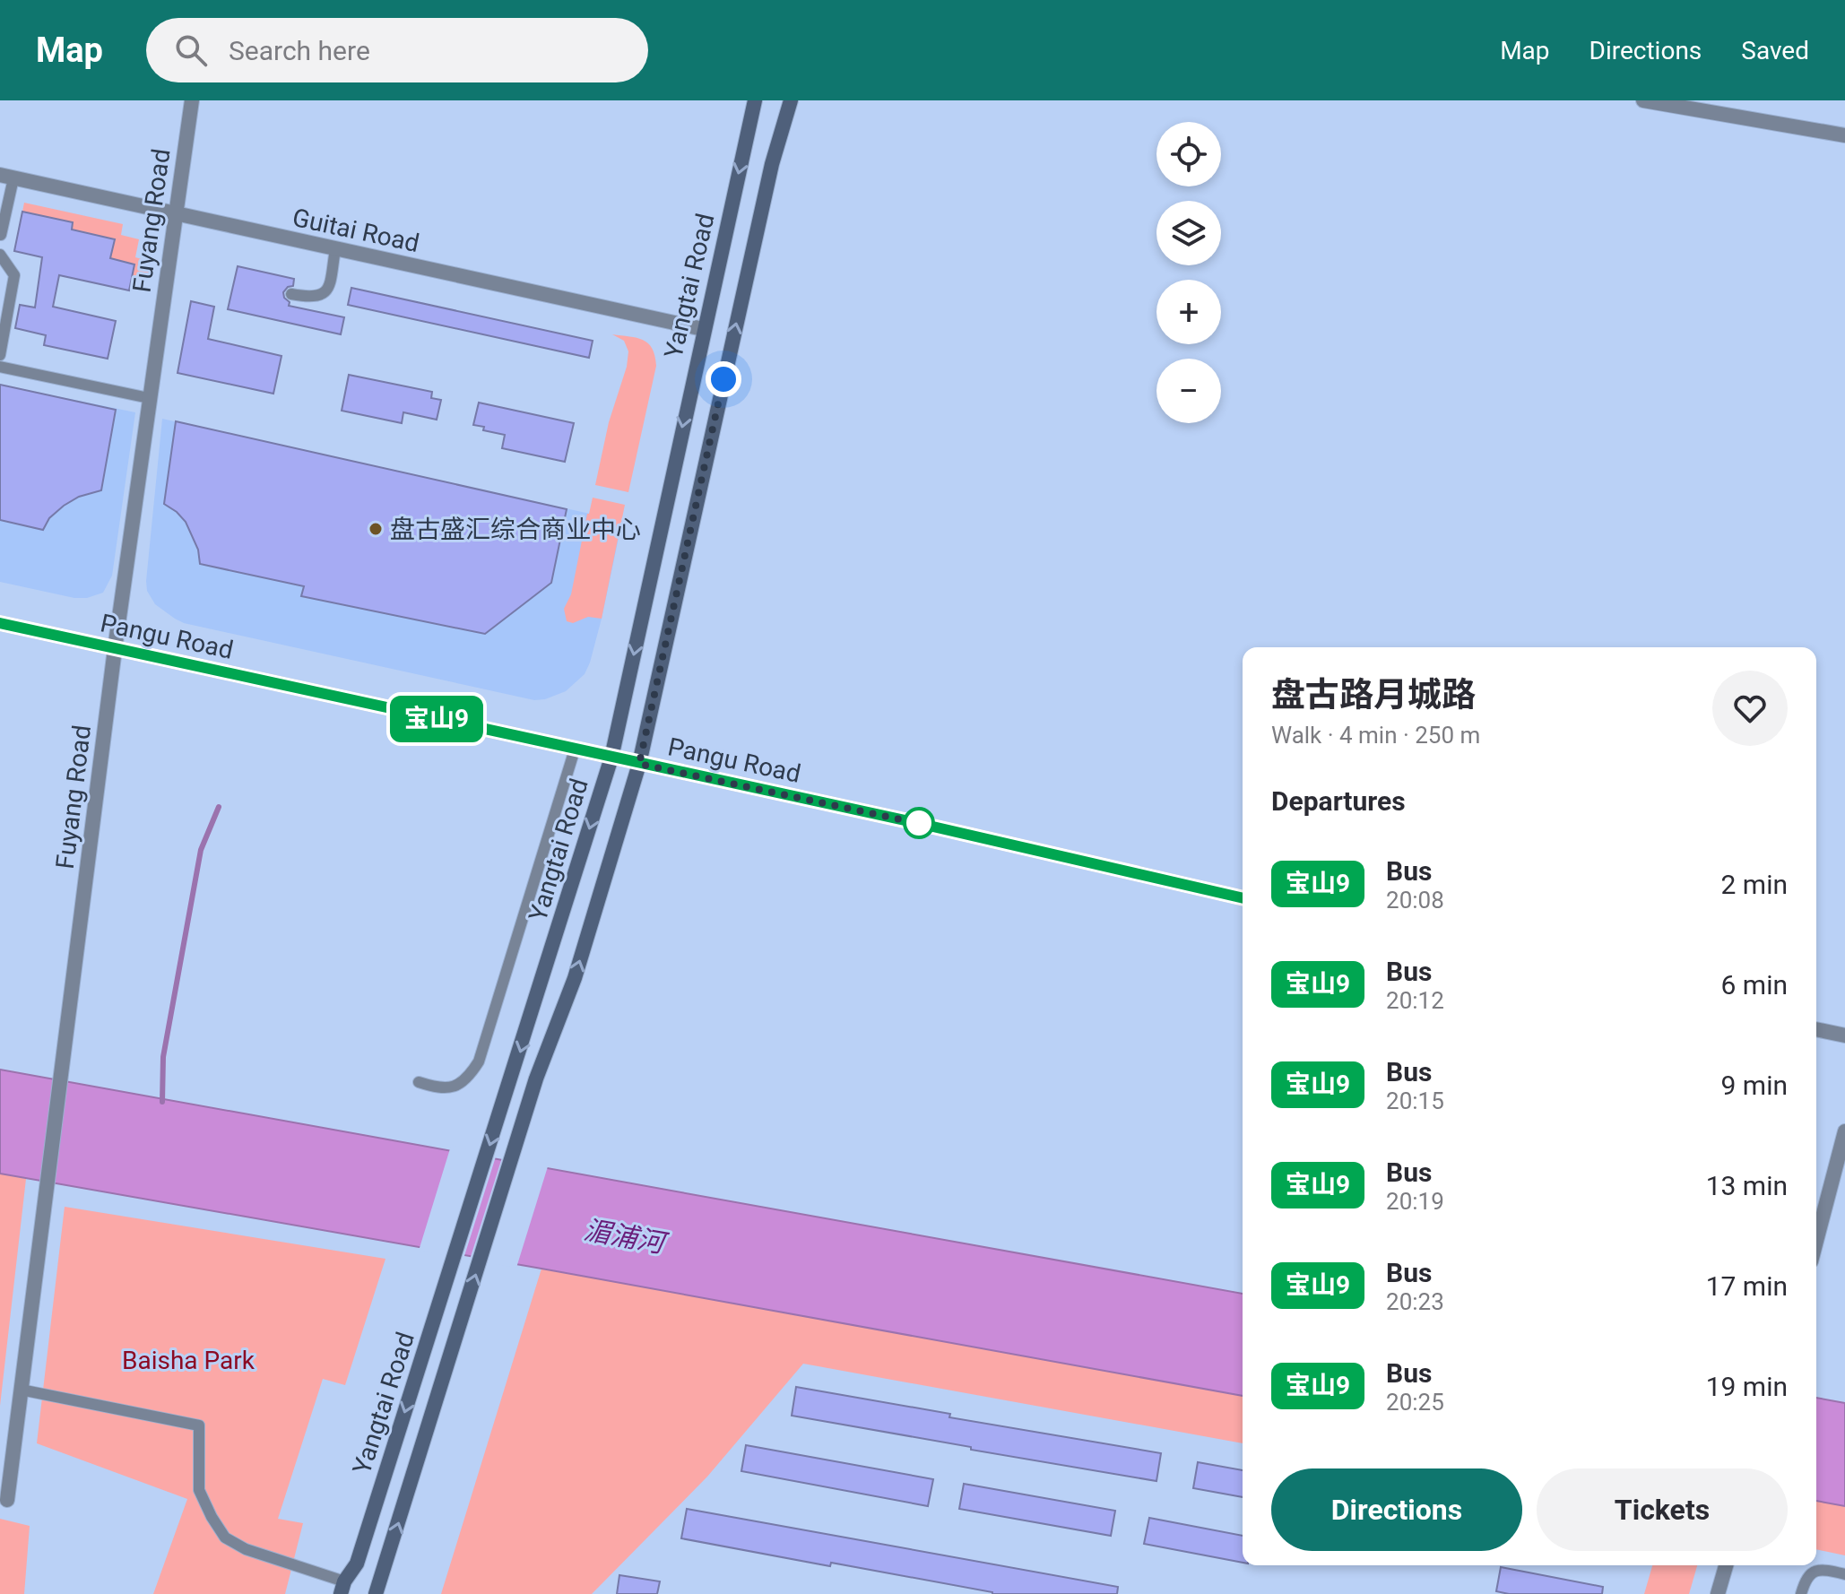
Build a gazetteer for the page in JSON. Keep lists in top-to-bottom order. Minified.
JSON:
{"streets":{"main road":["Yangtai Road"],"street":["Fuyang Road","Guitai Road","Pangu Road"]},"crossings":[["Fuyang Road","Guitai Road"],["Fuyang Road","Pangu Road"],["Guitai Road","Yangtai Road"],["Yangtai Road","Pangu Road"]],"water":["湄浦河"],"parks":["Baisha Park"],"places":["盘古盛汇综合商业中心"],"lines":["bus line 宝山9"],"page":{"header":"Map","search":"Search here","nav":["Map","Directions","Saved"],"on_map":"宝山9","map_buttons":["+","−"],"heading":[["盘古路月城路","Walk · 4 min · 250 m"],"Departures"],"list":[{"mark":"宝山9","name":"Bus","note":"20:08","value":"2 min"},{"mark":"宝山9","name":"Bus","note":"20:12","value":"6 min"},{"mark":"宝山9","name":"Bus","note":"20:15","value":"9 min"},{"mark":"宝山9","name":"Bus","note":"20:19","value":"13 min"},{"mark":"宝山9","name":"Bus","note":"20:23","value":"17 min"},{"mark":"宝山9","name":"Bus","note":"20:25","value":"19 min"}],"buttons":["Directions","Tickets"]}}
